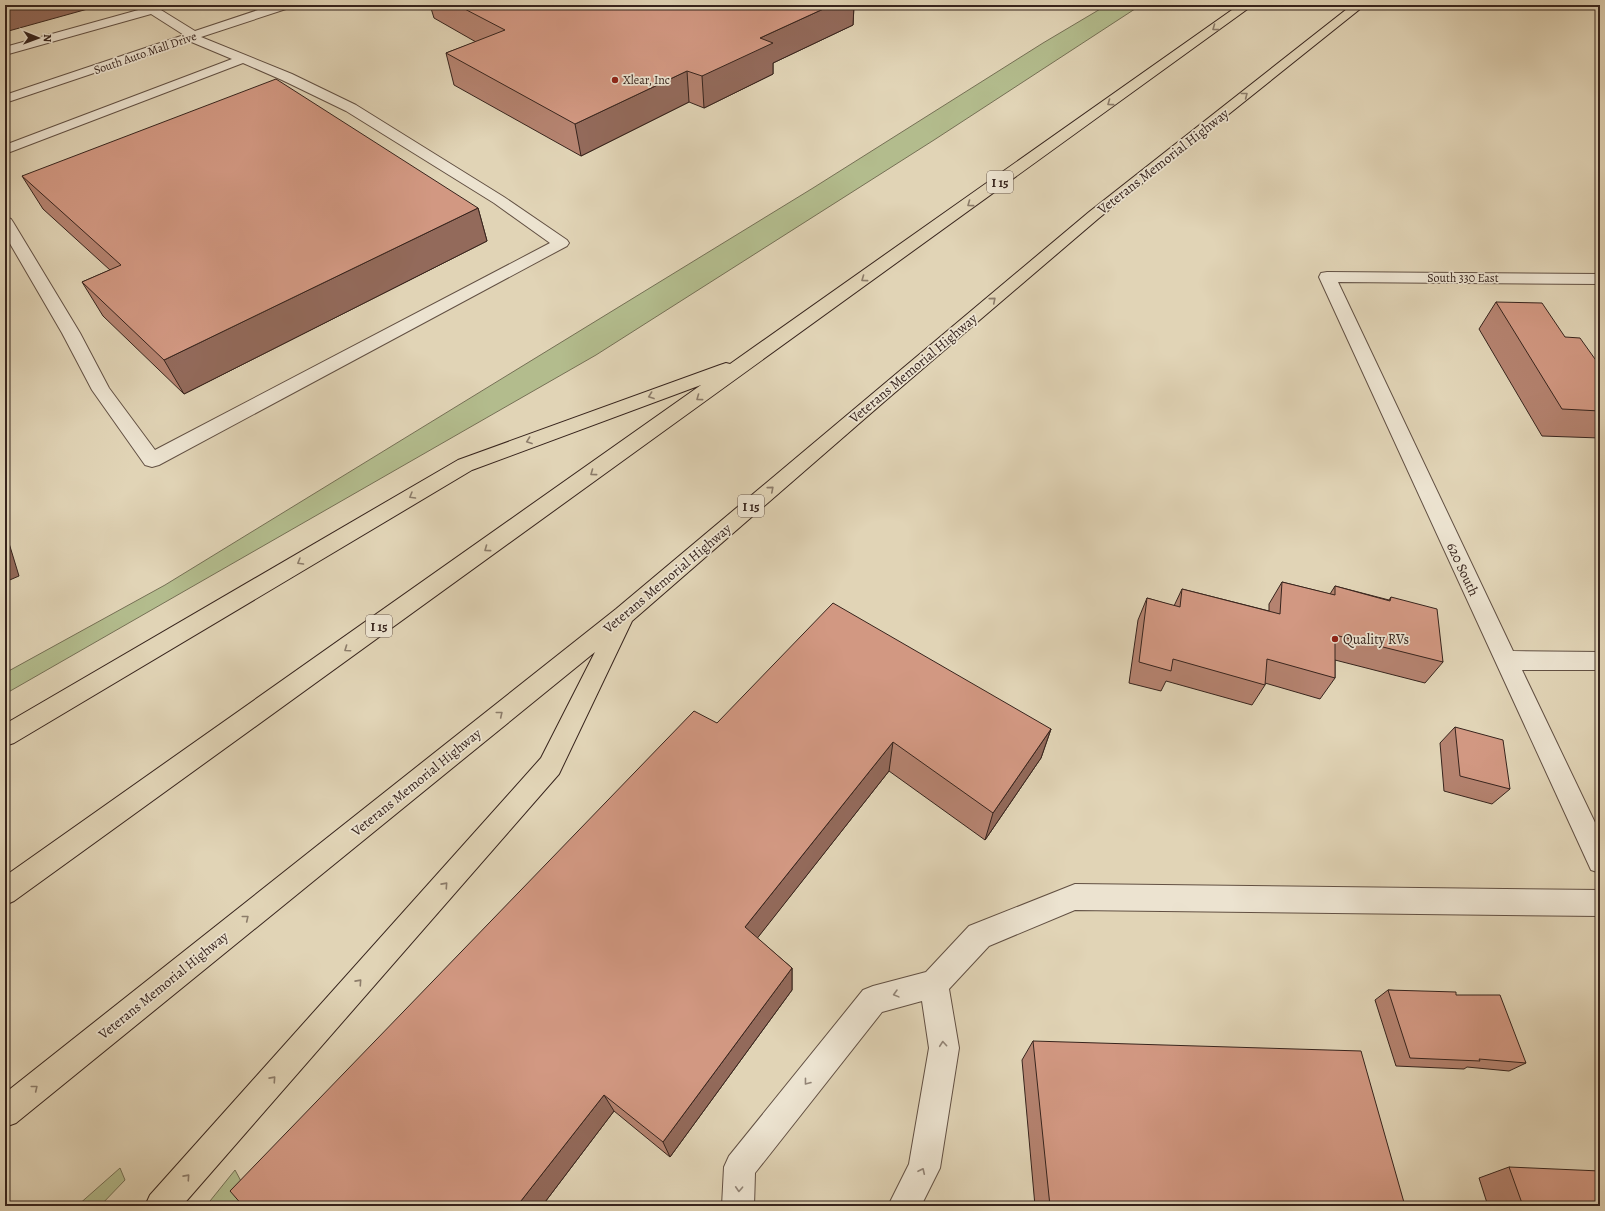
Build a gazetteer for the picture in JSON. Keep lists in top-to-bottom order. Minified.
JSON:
{"streets":{"highway":["Veterans Memorial Highway","I 15"],"street":["South Auto Mall Drive","South 330 East","620 South"]},"crossings":[["South 330 East","620 South"]],"places":["Xlear, Inc","Quality RVs"],"north":"right"}
